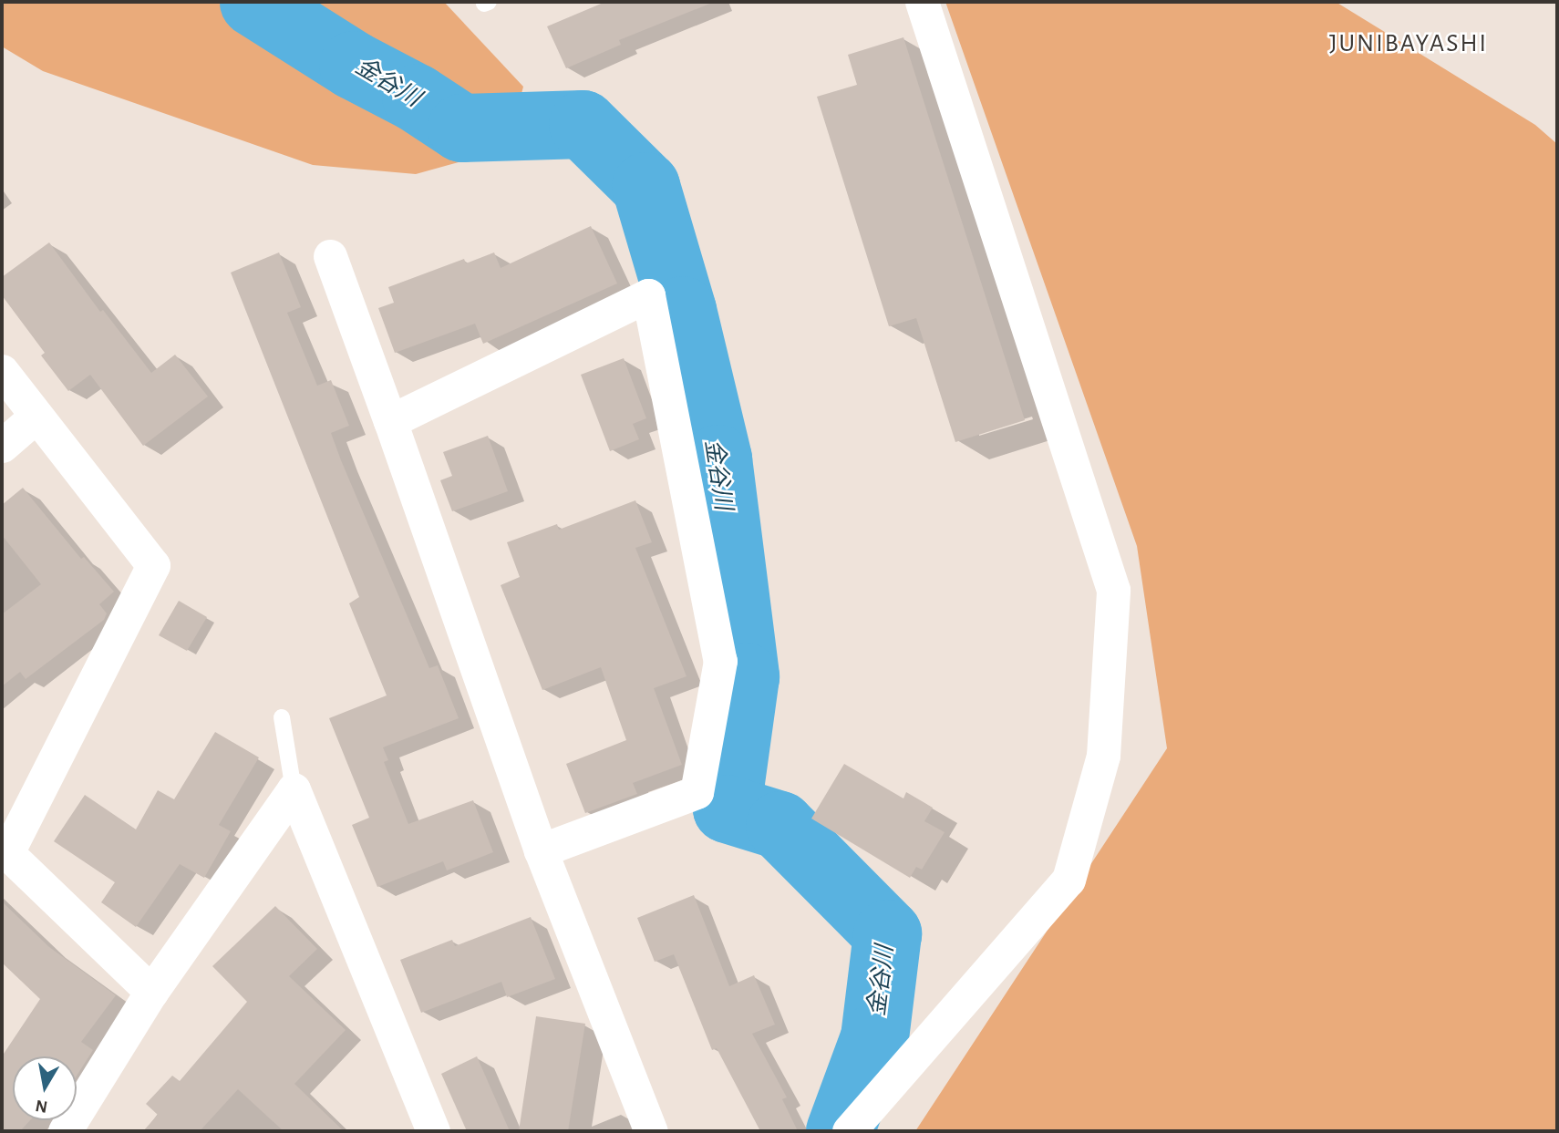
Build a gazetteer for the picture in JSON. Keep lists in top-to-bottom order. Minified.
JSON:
{"districts":["JUNIBAYASHI"],"water":["金谷川"],"north":"bottom"}
